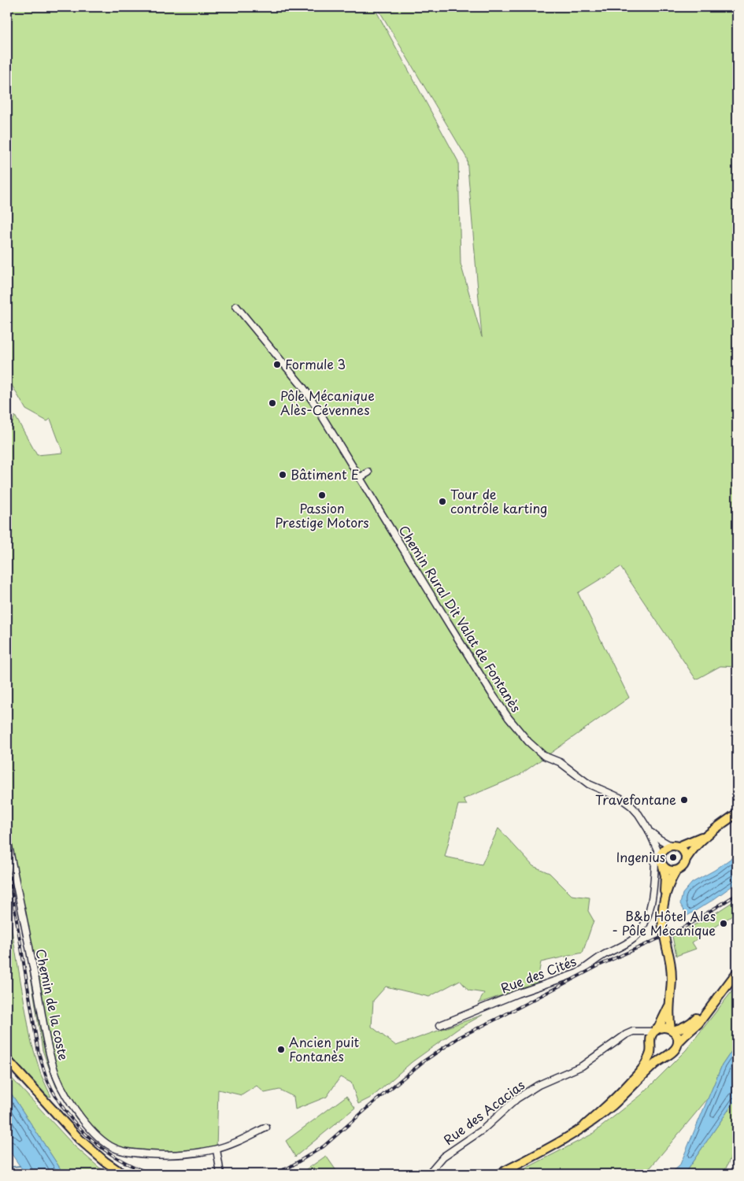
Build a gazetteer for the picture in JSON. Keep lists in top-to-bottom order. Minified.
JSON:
{"streets":{"street":["Chemin Rural Dit Valat de Fontanès","Rue des Cités","Chemin de la coste","Rue des Acacias"]},"crossings":[["Chemin Rural Dit Valat de Fontanès","Rue des Cités"]],"places":["Formule 3","Pôle Mécanique Alès-Cévennes","Bâtiment E","Passion Prestige Motors","Tour de contrôle karting","Travefontane","Ingenius","B&b Hôtel Ales - Pôle Mécanique","Ancien puit Fontanès"]}
